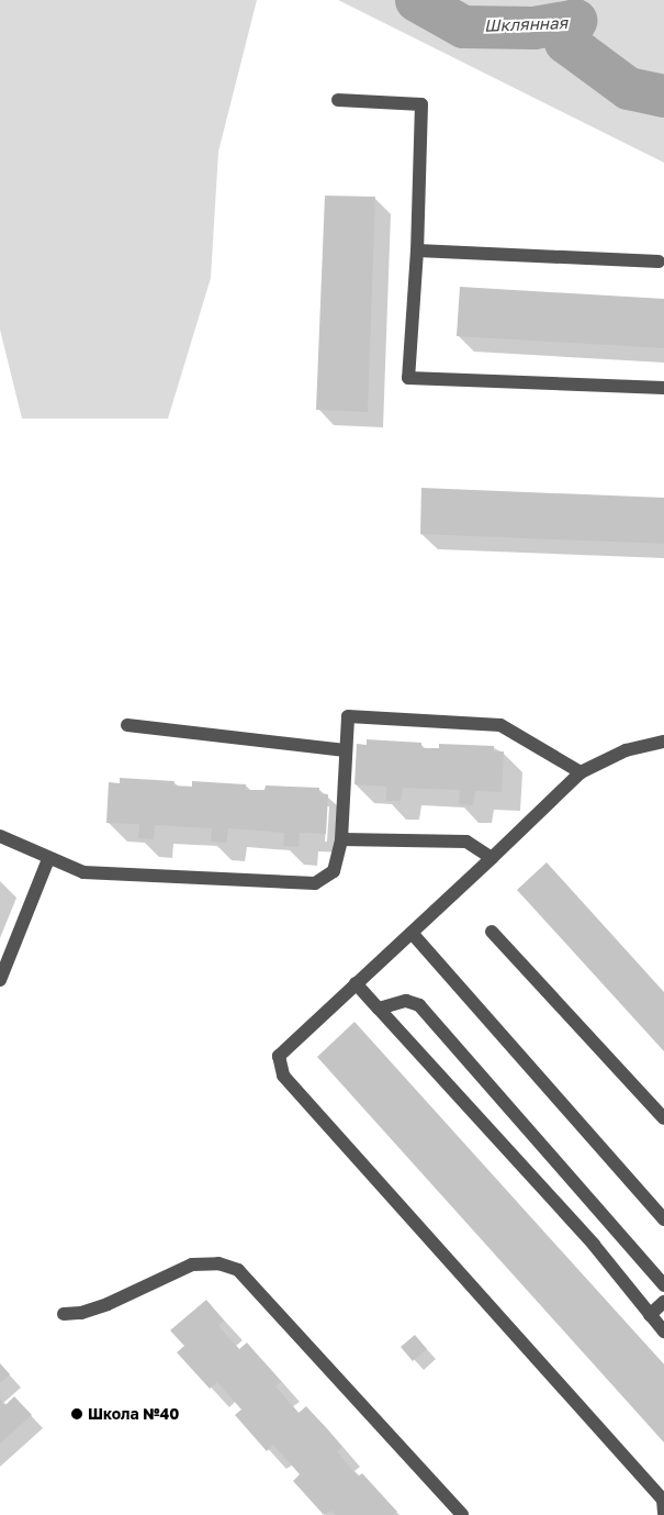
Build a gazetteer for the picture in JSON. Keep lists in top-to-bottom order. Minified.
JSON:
{"water":["Шклянная"],"places":["Школа №40"]}
